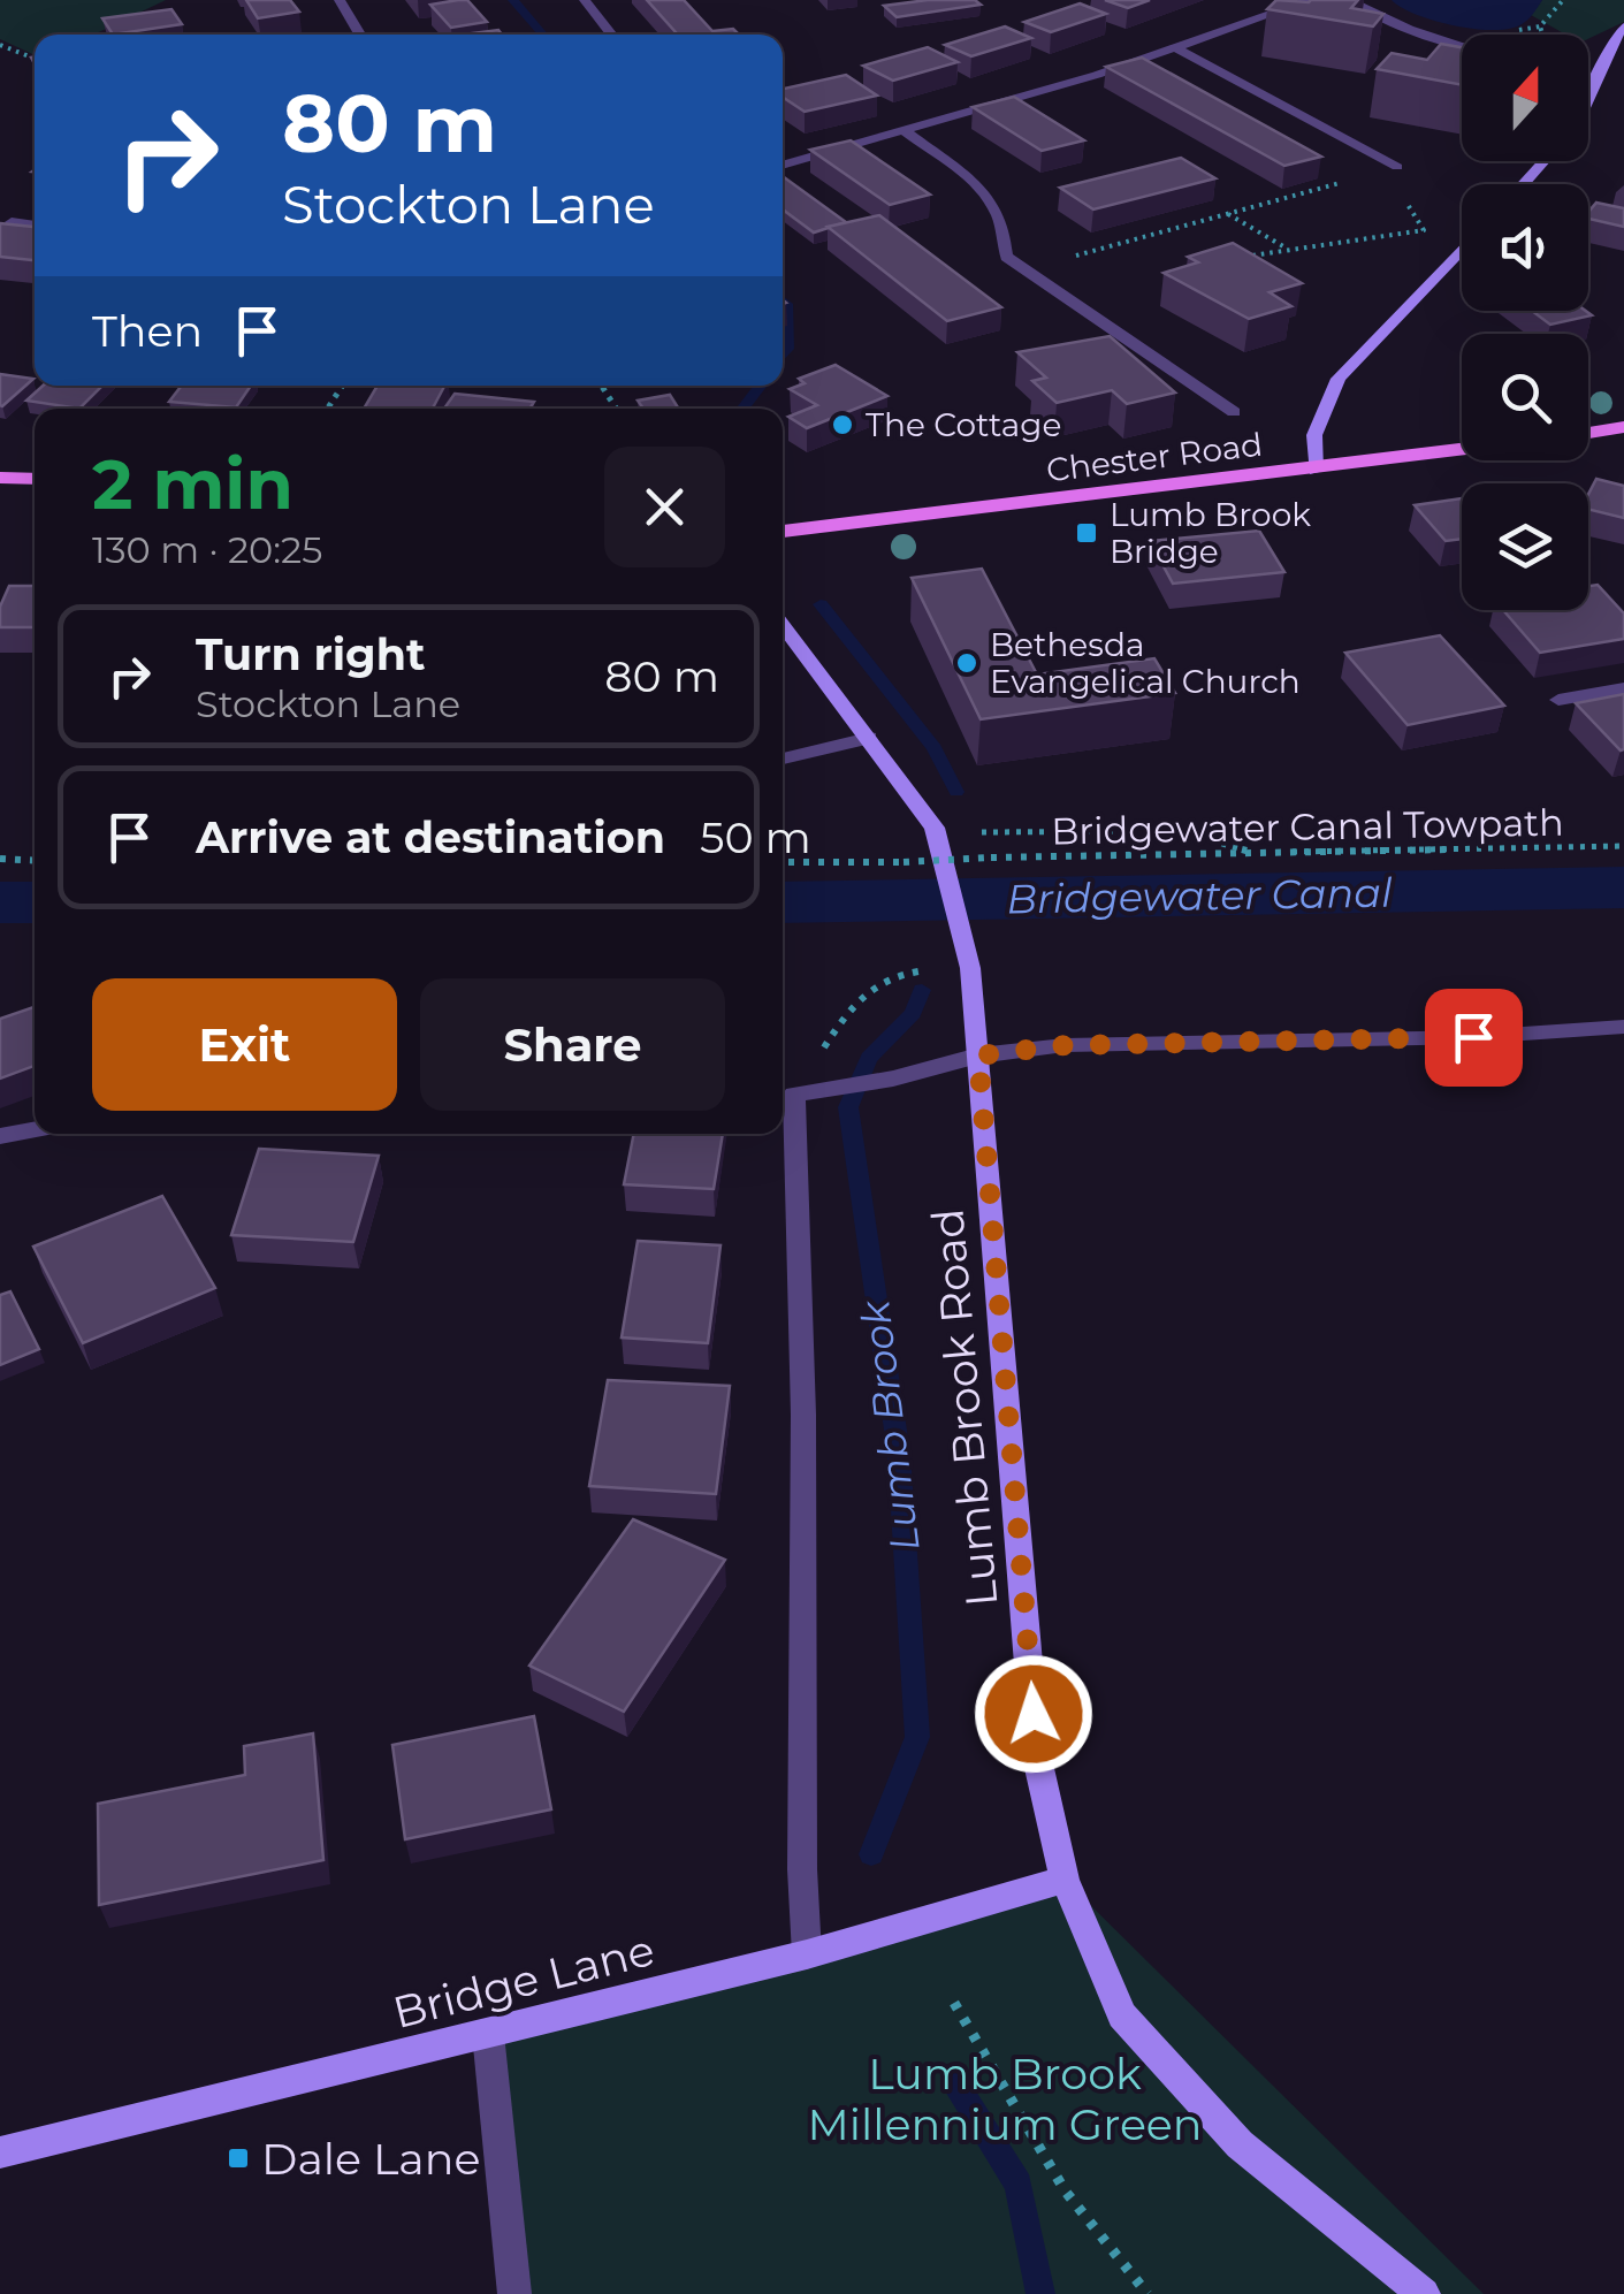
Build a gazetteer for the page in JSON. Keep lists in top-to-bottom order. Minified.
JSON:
{"streets":{"main road":["Chester Road"],"street":["Lumb Brook Road","Bridge Lane"],"path":["Bridgewater Canal Towpath"]},"crossings":[["Lumb Brook Road","Bridge Lane"]],"water":["Bridgewater Canal","Lumb Brook"],"parks":["Lumb Brook Millennium Green"],"places":{"other":["The Cottage","Bethesda Evangelical Church"],"transit":["Lumb Brook Bridge","Dale Lane"]},"north":"top","page":{"turn":["80 m","Stockton Lane"],"then":"Then","heading":["2 min","130 m · 20:25"],"list":[{"name":"Turn right","note":"Stockton Lane","value":"80 m"},{"name":"Arrive at destination","value":"50 m"}],"buttons":["Exit","Share"]}}
